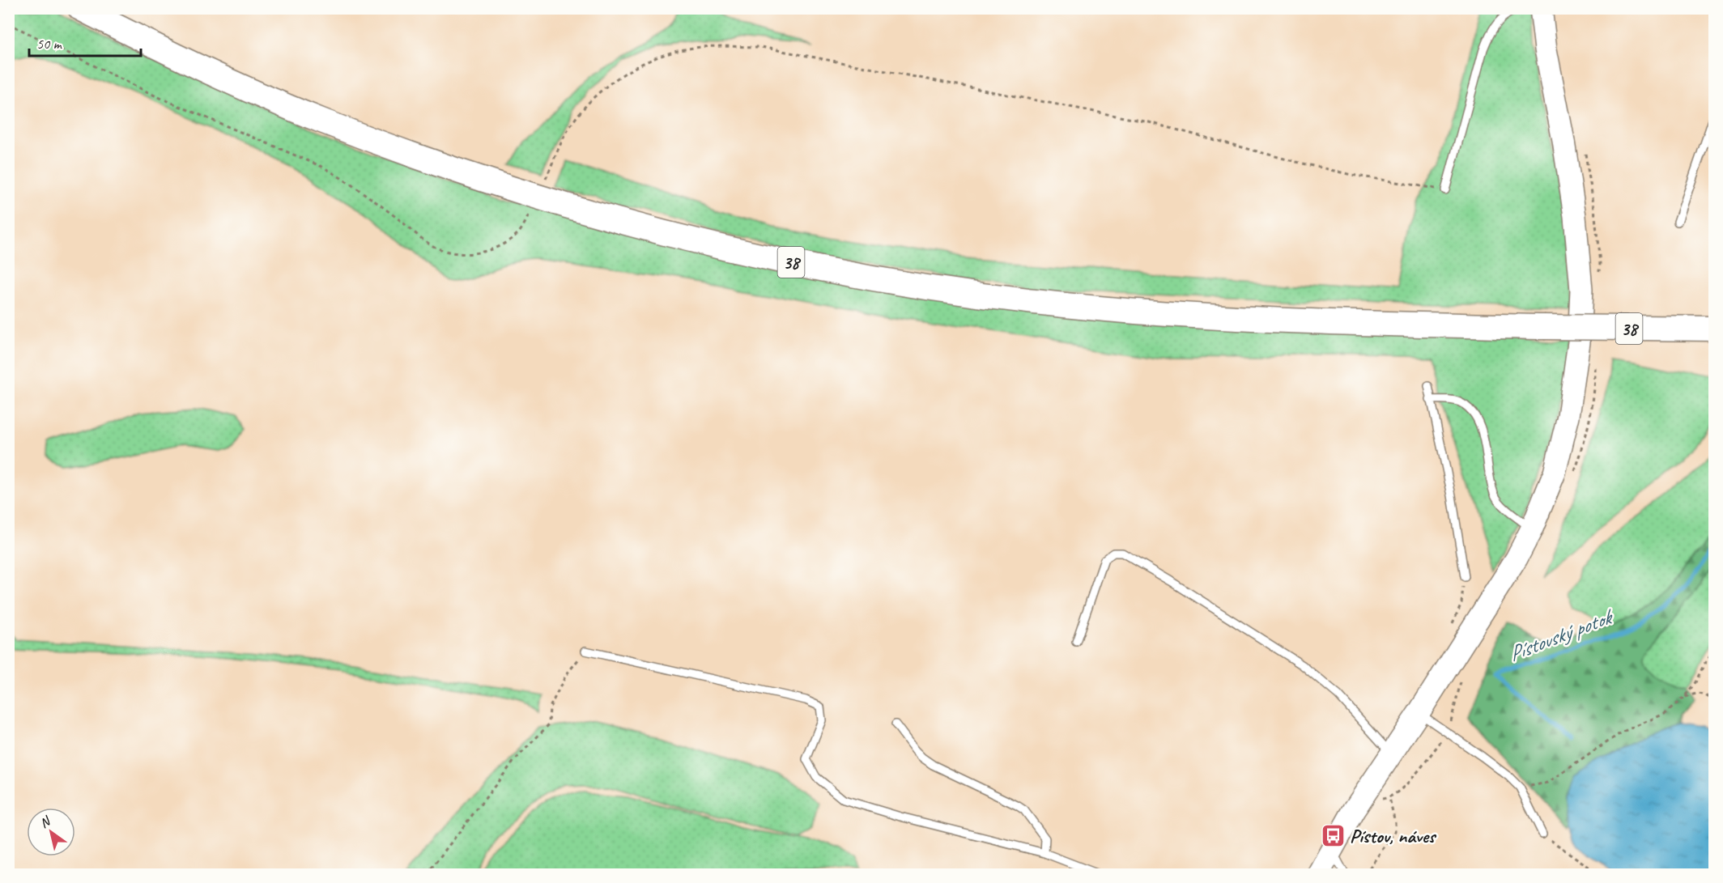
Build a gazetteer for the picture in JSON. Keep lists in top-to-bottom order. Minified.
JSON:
{"streets":{"main road":["38"]},"water":["Pístovský potok"],"places":{"bus stop":["Pístov, náves"]},"scale_bar":"50 m","north":"top left"}
